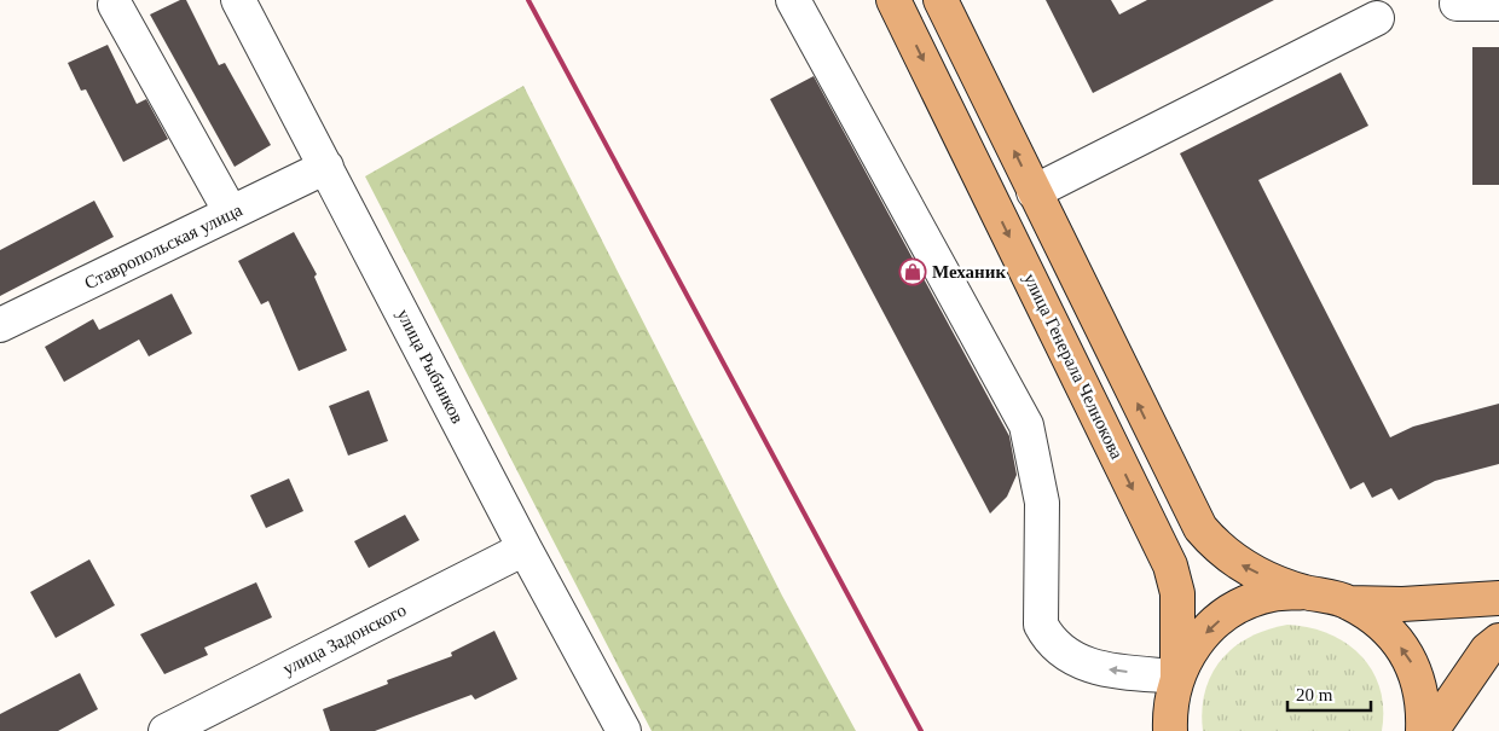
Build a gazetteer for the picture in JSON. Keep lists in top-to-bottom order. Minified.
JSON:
{"streets":{"main road":["улица Генерала Челнокова"],"street":["Ставропольская улица","улица Рыбников","улица Задонского"]},"crossings":[["Ставропольская улица","улица Рыбников"],["улица Рыбников","улица Задонского"]],"places":{"shop":["Механик"]},"scale_bar":"20 m"}
